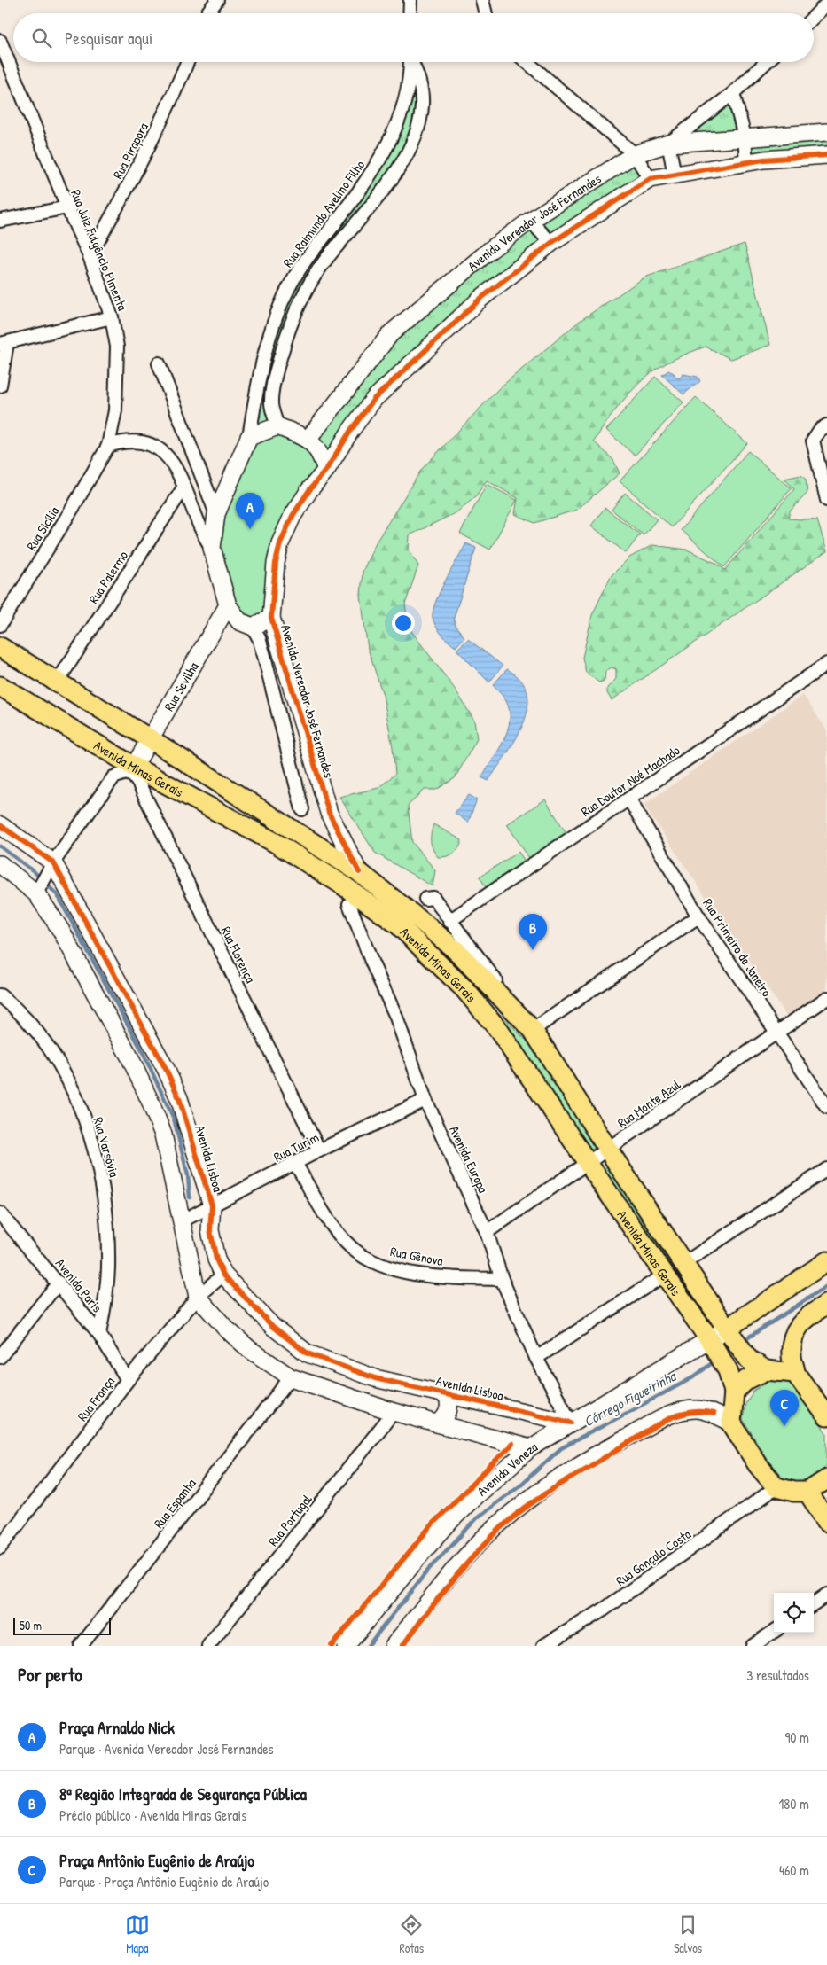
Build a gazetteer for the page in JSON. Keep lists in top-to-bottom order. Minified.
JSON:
{"streets":{"main road":["Avenida Minas Gerais"],"street":["Rua Pirapora","Rua Raimundo Avelino Filho","Avenida Vereador José Fernandes","Rua Juiz Fulgêncio Pimenta","Rua Sicília","Rua Palermo","Rua Sevilha","Rua Doutor Noé Machado","Rua Primeiro de Janeiro","Rua Florença","Rua Monte Azul","Rua Varsóvia","Rua Turim","Avenida Lisboa","Avenida Europa","Rua Gênova","Avenida Paris","Rua França","Avenida Veneza","Rua Espanha","Rua Portugal","Rua Gonçalo Costa"]},"crossings":[["Rua Pirapora","Rua Juiz Fulgêncio Pimenta"],["Avenida Vereador José Fernandes","Avenida Minas Gerais"],["Rua Juiz Fulgêncio Pimenta","Rua Sicília"],["Rua Palermo","Avenida Minas Gerais"],["Rua Sevilha","Avenida Minas Gerais"],["Rua Sevilha","Rua Florença"],["Avenida Minas Gerais","Rua Doutor Noé Machado"],["Avenida Minas Gerais","Rua Florença"],["Avenida Minas Gerais","Rua Monte Azul"],["Avenida Minas Gerais","Avenida Veneza"],["Rua Doutor Noé Machado","Rua Primeiro de Janeiro"],["Rua Primeiro de Janeiro","Rua Monte Azul"],["Rua Florença","Rua Turim"],["Rua Monte Azul","Avenida Europa"],["Rua Varsóvia","Avenida Paris"],["Rua Turim","Avenida Lisboa"],["Rua Turim","Avenida Europa"],["Rua Turim","Rua Gênova"],["Avenida Lisboa","Avenida Europa"],["Avenida Lisboa","Rua França"],["Avenida Lisboa","Avenida Veneza"],["Avenida Europa","Rua Gênova"],["Avenida Europa","Avenida Veneza"],["Avenida Paris","Rua França"]],"water":["Córrego Figueirinha"],"scale_bar":"50 m","page":{"search":"Pesquisar aqui","pins":["A","B","C"],"scale":"50 m","heading":["Por perto","3 resultados"],"list":[{"mark":"A","name":"Praça Arnaldo Nick","note":"Parque · Avenida Vereador José Fernandes","value":"90 m"},{"mark":"B","name":"8ª Região Integrada de Segurança Pública","note":"Prédio público · Avenida Minas Gerais","value":"180 m"},{"mark":"C","name":"Praça Antônio Eugênio de Araújo","note":"Parque · Praça Antônio Eugênio de Araújo","value":"460 m"}],"nav":["Mapa","Rotas","Salvos"]}}
